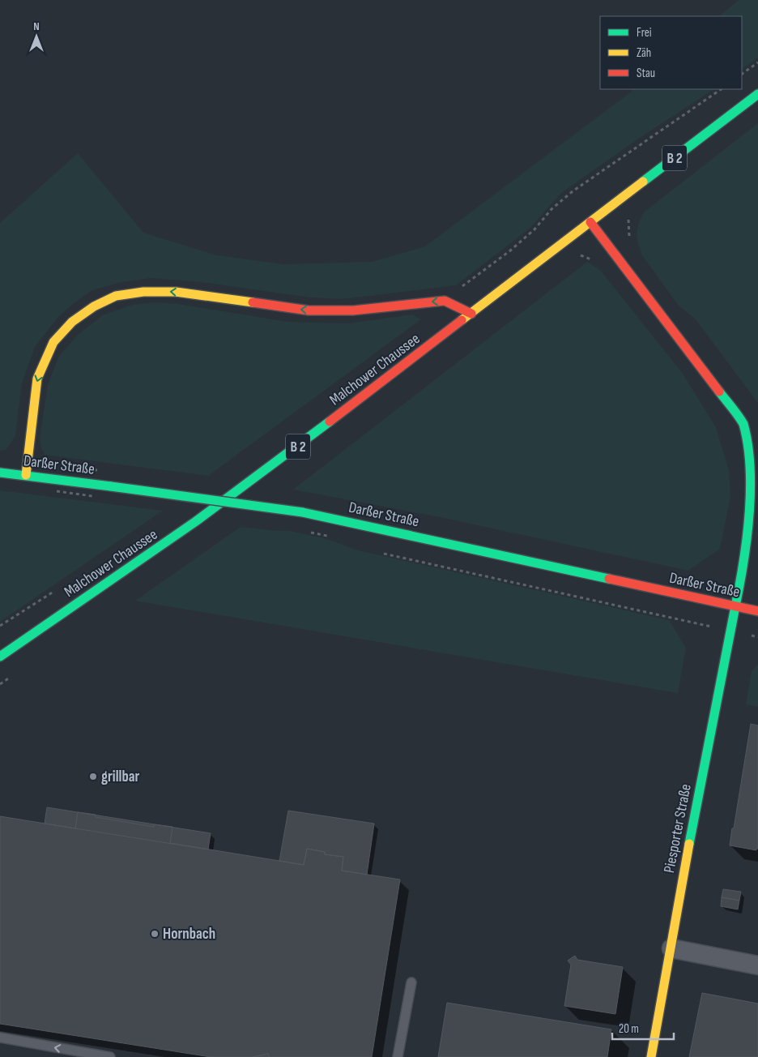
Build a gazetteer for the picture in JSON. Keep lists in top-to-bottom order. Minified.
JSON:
{"streets":{"main road":["B 2","Malchower Chaussee","Darßer Straße","Piesporter Straße"]},"crossings":[["Malchower Chaussee","Piesporter Straße"],["Darßer Straße","Piesporter Straße"]],"places":["grillbar","Hornbach"],"legend":["Frei","Zäh","Stau"],"scale_bar":"20 m","north":"top"}
